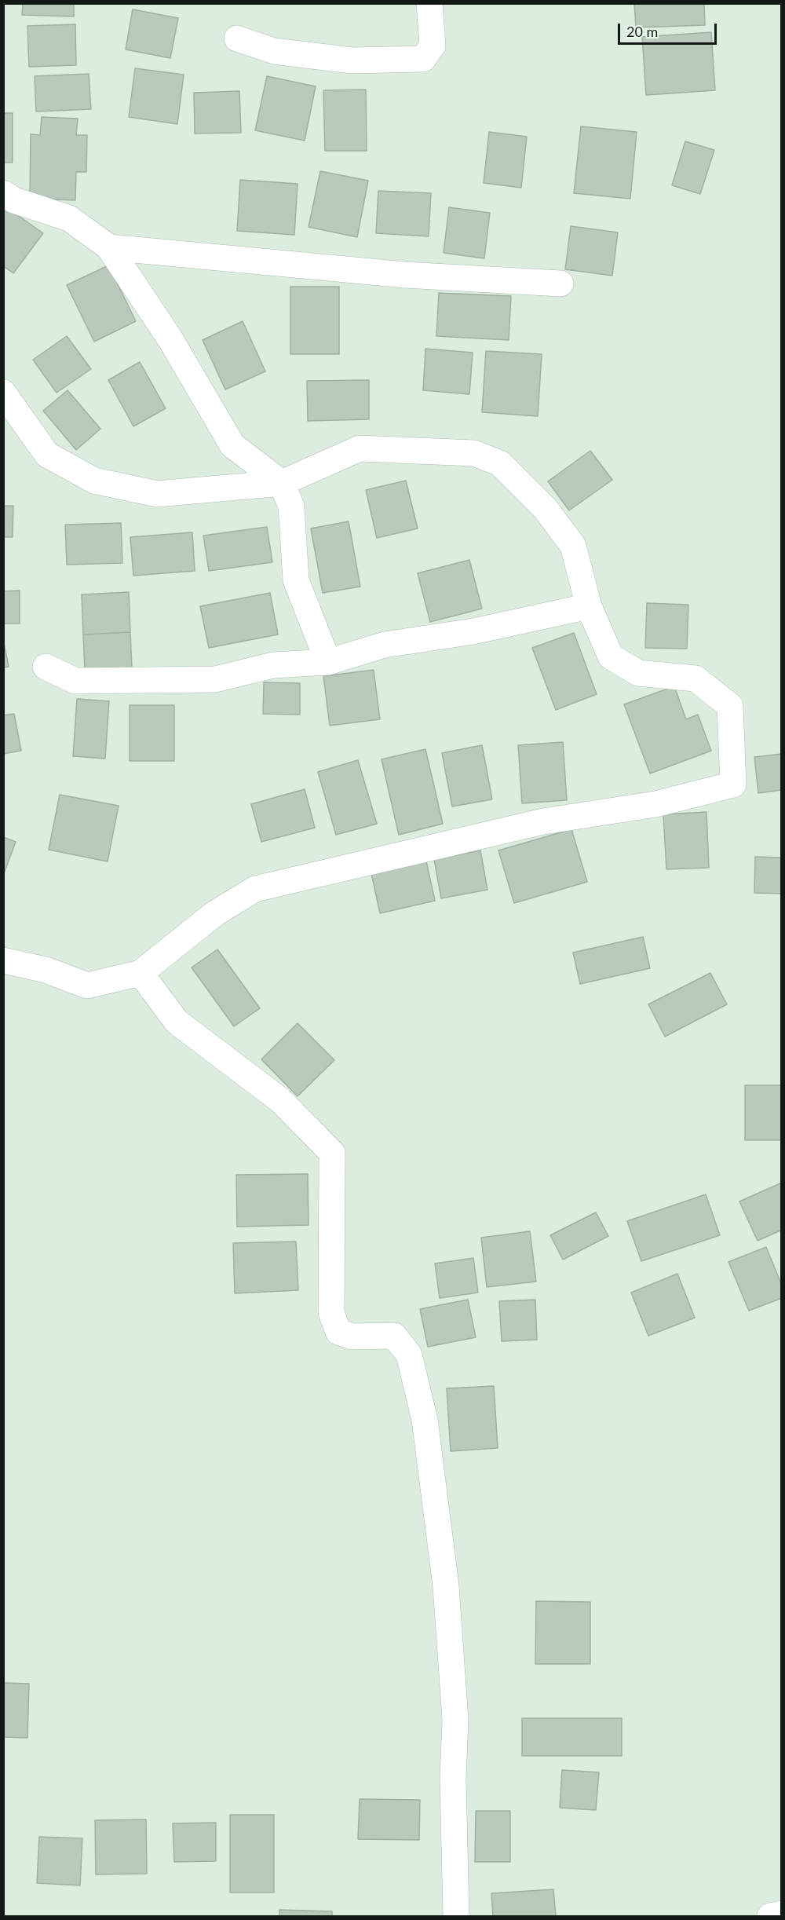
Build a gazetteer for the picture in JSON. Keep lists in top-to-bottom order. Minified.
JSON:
{"scale_bar":"20 m"}
